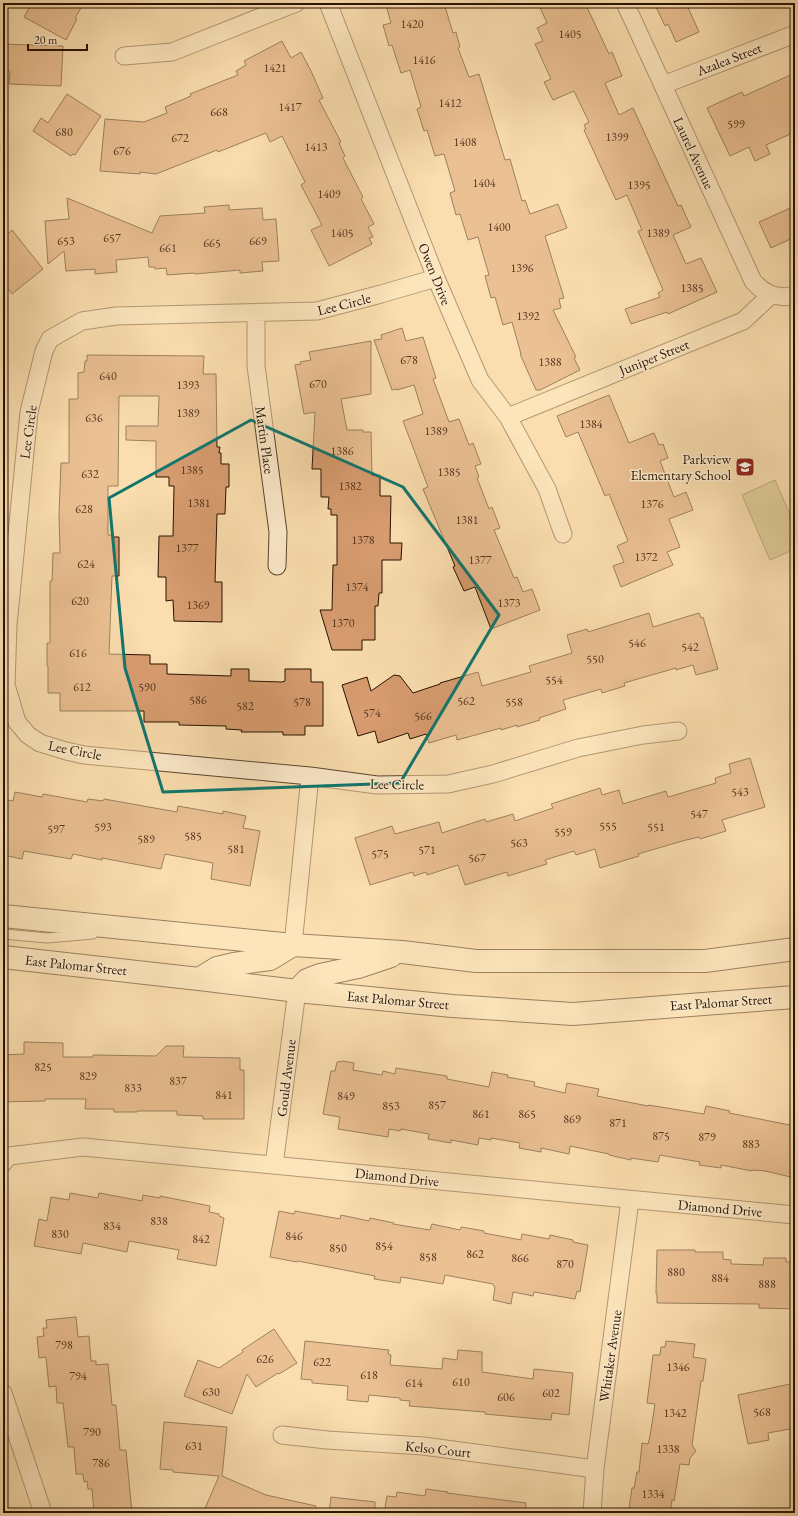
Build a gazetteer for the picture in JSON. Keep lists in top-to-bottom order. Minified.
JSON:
{"streets":{"main road":["East Palomar Street"],"street":["Azalea Street","Laurel Avenue","Owen Drive","Lee Circle","Juniper Street","Martin Place","Gould Avenue","Diamond Drive","Whitaker Avenue","Kelso Court"]},"crossings":[["Azalea Street","Laurel Avenue"],["Laurel Avenue","Juniper Street"],["Owen Drive","Lee Circle"],["Owen Drive","Juniper Street"],["Lee Circle","Martin Place"],["East Palomar Street","Gould Avenue"],["Gould Avenue","Diamond Drive"],["Diamond Drive","Whitaker Avenue"],["Whitaker Avenue","Kelso Court"]],"places":{"school or university":["Parkview Elementary School"]},"house_numbers":["1420","1405","1416","1421","1412","1417","668","599","680","1399","672","1408","1413","676","1404","1395","1409","1400","1405","1389","657","653","669","665","661","1396","1385","1392","678","1388","640","670","1393","1389","636","1384","1389","1386","1385","1385","632","1382","1381","1376","628","1381","1378","1377","1372","1377","624","1374","620","1373","1369","1370","546","542","616","550","554","612","590","586","562","578","558","582","574","566","543","547","555","593","551","597","559","585","589","563","581","571","575","567","825","829","837","833","841","849","857","853","861","865","869","871","875","879","883","838","834","830","846","842","854","850","862","858","866","870","880","884","888","798","626","622","1346","618","794","610","614","630","602","606","568","1342","790","631","1338","786","1334"],"scale_bar":"20 m"}
